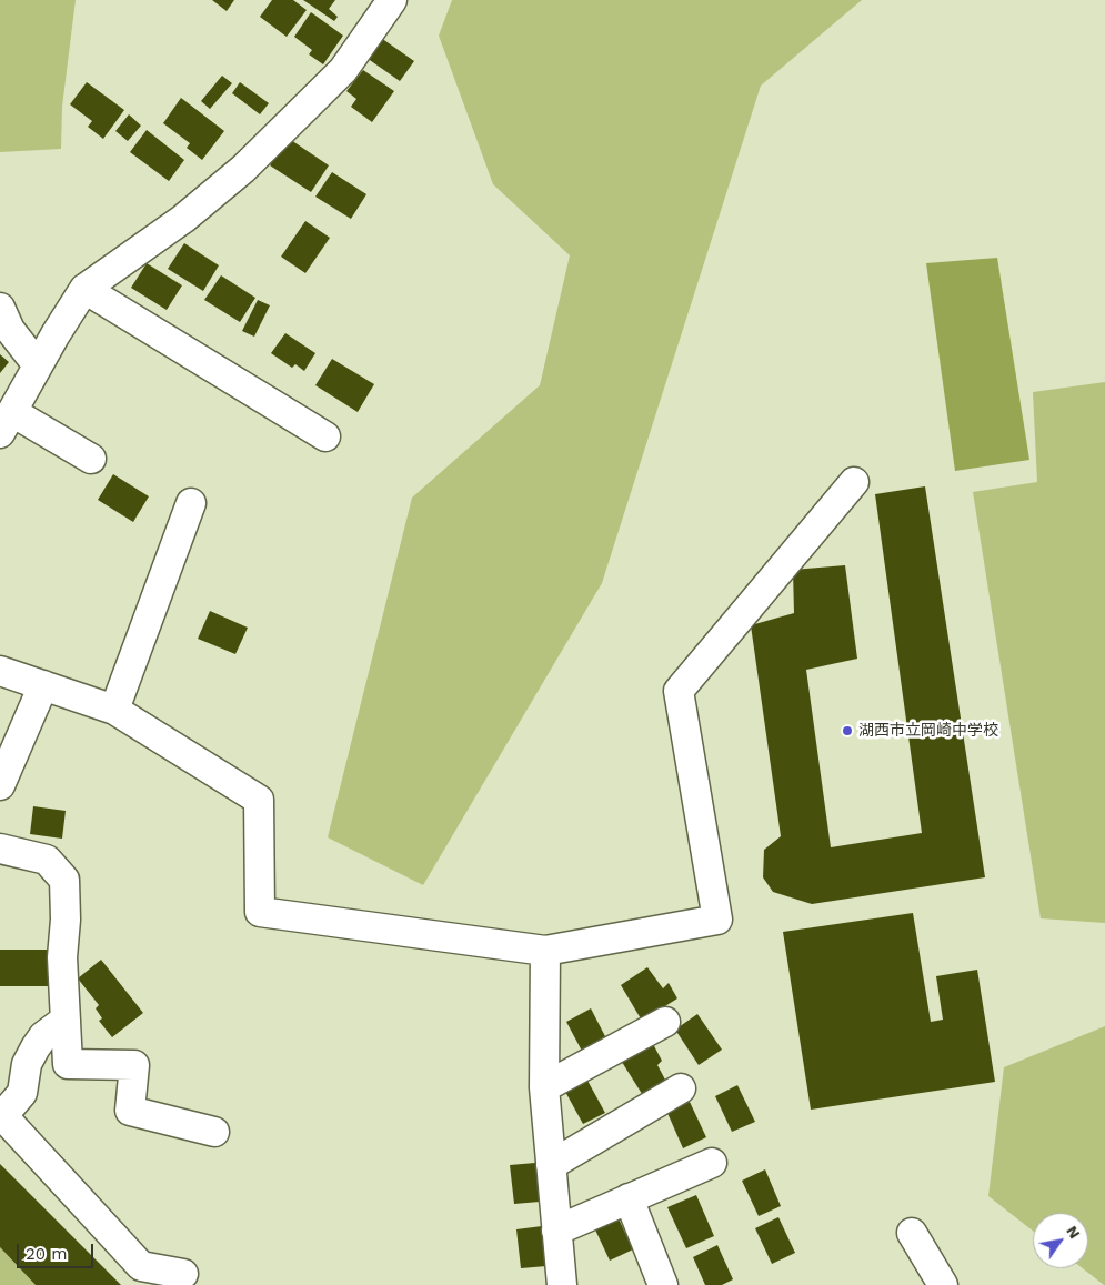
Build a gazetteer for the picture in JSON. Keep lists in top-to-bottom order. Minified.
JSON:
{"places":["湖西市立岡崎中学校"],"scale_bar":"20 m","north":"top right"}
